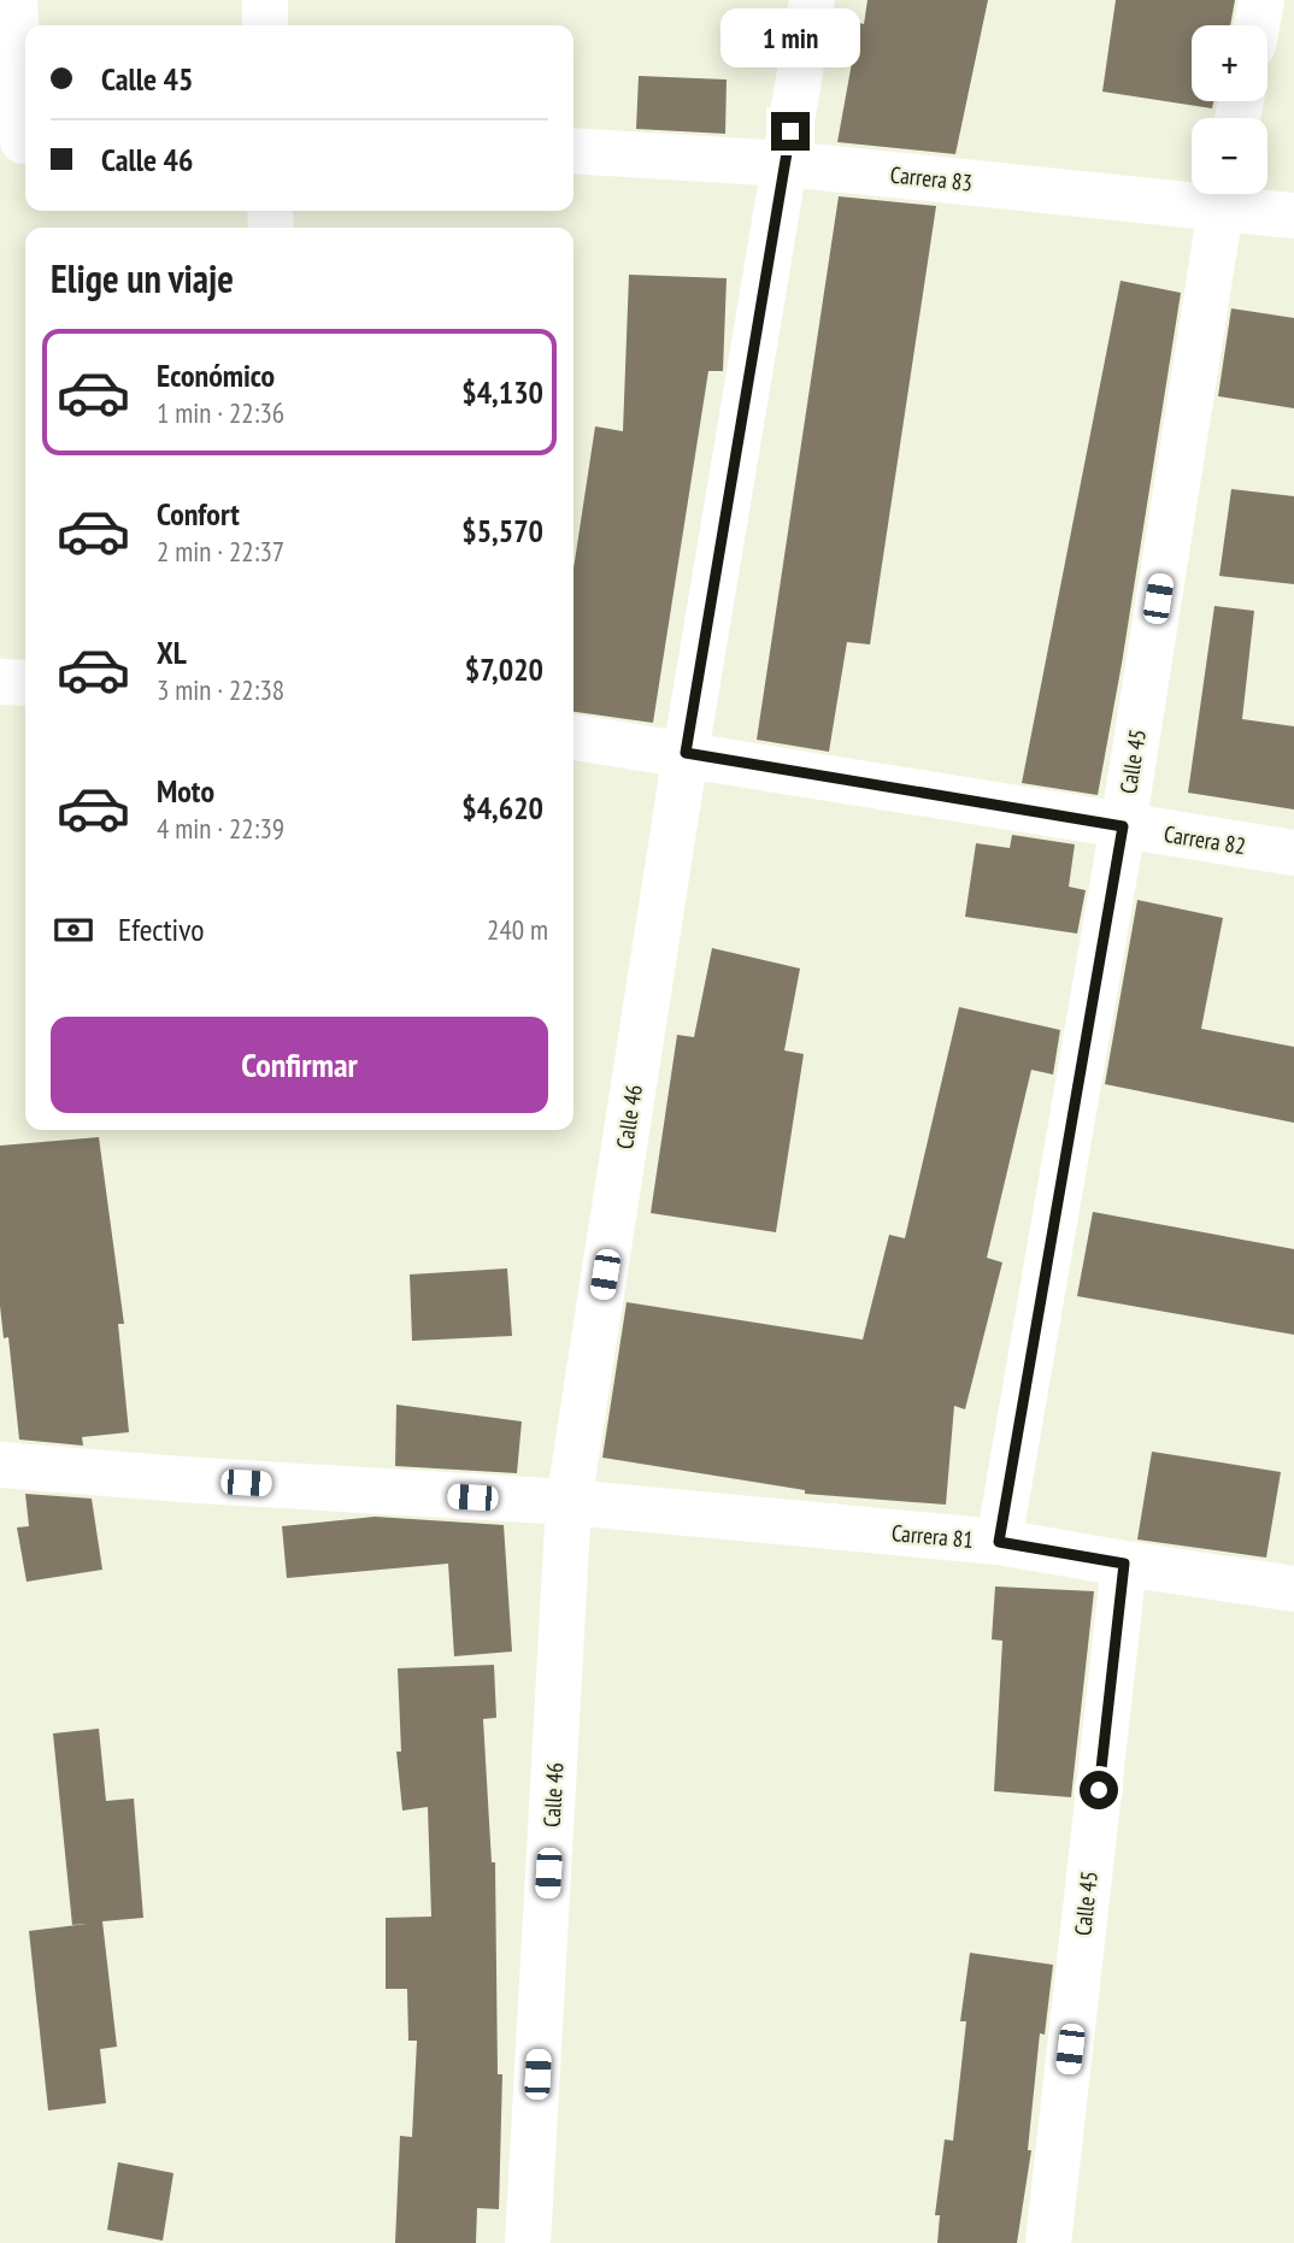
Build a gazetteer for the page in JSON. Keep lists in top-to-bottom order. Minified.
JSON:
{"streets":{"street":["Carrera 83","Calle 45","Carrera 82","Calle 46","Carrera 81"]},"crossings":[["Carrera 83","Calle 45"],["Carrera 83","Calle 46"],["Calle 45","Carrera 82"],["Calle 45","Carrera 81"],["Carrera 82","Calle 46"],["Calle 46","Carrera 81"]],"page":{"bubble":"1 min","map_buttons":["+","−"],"banner":["Calle 45","Calle 46"],"heading":"Elige un viaje","list":[{"name":"Económico","note":"1 min · 22:36","value":"$4,130"},{"name":"Confort","note":"2 min · 22:37","value":"$5,570"},{"name":"XL","note":"3 min · 22:38","value":"$7,020"},{"name":"Moto","note":"4 min · 22:39","value":"$4,620"}],"pay":["Efectivo","240 m"],"buttons":"Confirmar"}}
